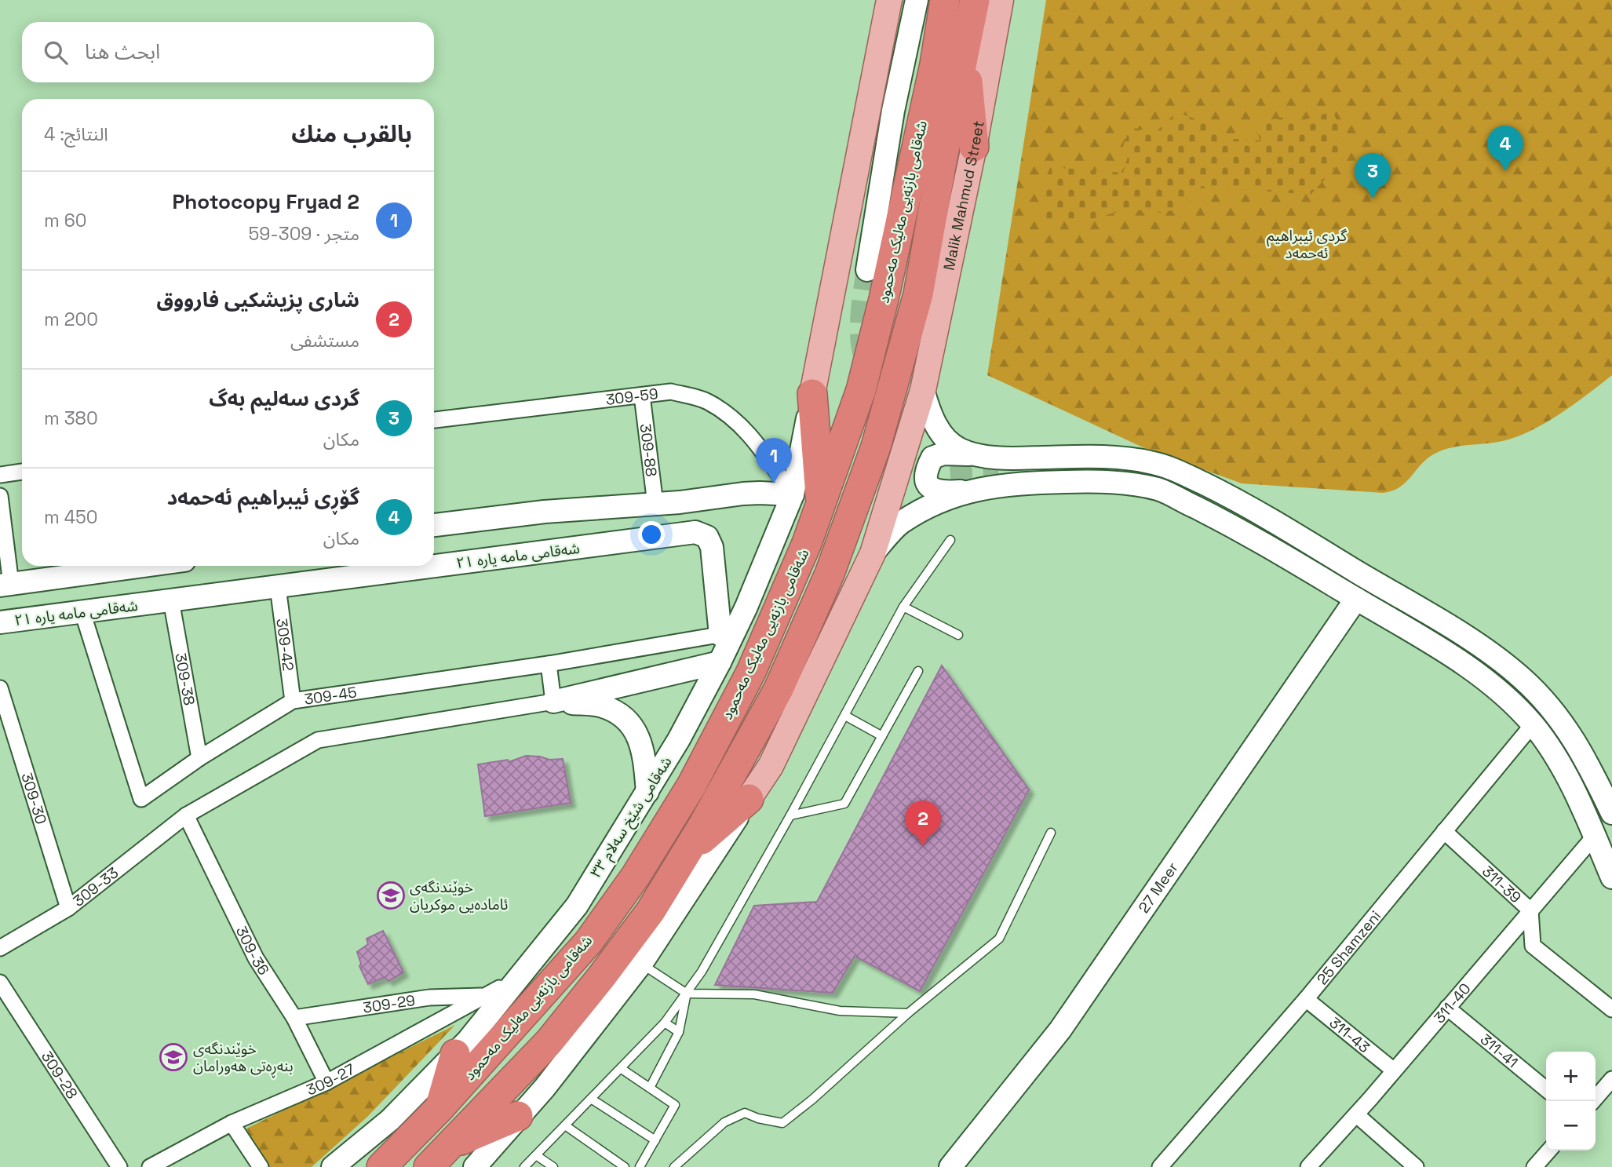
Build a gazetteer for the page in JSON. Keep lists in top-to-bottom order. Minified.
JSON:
{"streets":{"highway":["شەقامی بازنەیی مەلیک مەحمود"],"main road":["Malik Mahmud Street","شەقامی مامە یارە ٢١","شەقامی شێخ سەلام ٣٣","27 Meer"],"street":["309-59","309-88","309-42","309-38","309-45","309-30","311-39","309-33","25 Shamzeni","309-36","311-40","309-29","311-43","311-41","309-28","309-27"]},"crossings":[["309-59","309-88"],["309-59","شەقامی شێخ سەلام ٣٣"],["شەقامی مامە یارە ٢١","309-42"],["شەقامی مامە یارە ٢١","309-38"],["شەقامی مامە یارە ٢١","309-45"],["شەقامی مامە یارە ٢١","شەقامی شێخ سەلام ٣٣"],["309-42","309-45"],["309-38","309-45"],["309-45","شەقامی شێخ سەلام ٣٣"],["309-30","309-33"],["شەقامی شێخ سەلام ٣٣","309-27"],["311-39","25 Shamzeni"],["311-39","311-40"],["309-33","309-36"],["25 Shamzeni","311-43"],["309-36","309-29"],["309-36","309-27"],["311-40","311-43"],["311-40","311-41"],["309-29","309-27"]],"parks":["گردی ئیبراھیم ئەحمەد"],"places":{"school or university":["خوێندنگەی ئامادەیی موکریان","خوێندنگەی بنەڕەتی هەورامان"]},"page":{"search":"ابحث هنا","heading":["بالقرب منك","النتائج: 4"],"pins":["4","3","1","2"],"list":[{"mark":"1","name":"Photocopy Fryad 2","note":"متجر · 309-59","value":"60 m"},{"mark":"2","name":"شاری پزیشکیی فارووق","note":"مستشفى","value":"200 m"},{"mark":"3","name":"گردی سەلیم بەگ","note":"مكان","value":"380 m"},{"mark":"4","name":"گۆڕی ئیبراھیم ئەحمەد","note":"مكان","value":"450 m"}],"map_buttons":["+","−"]}}
